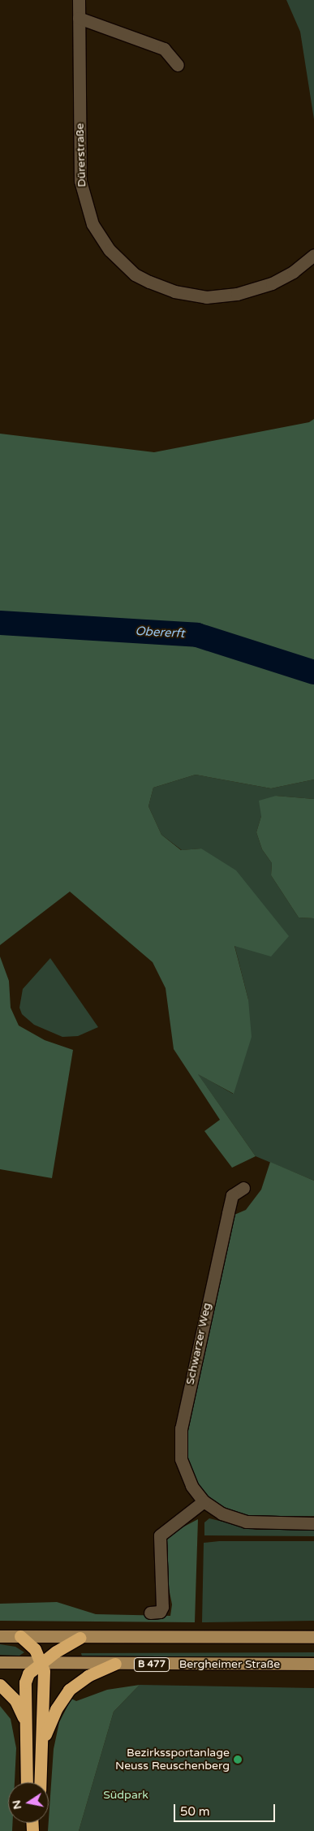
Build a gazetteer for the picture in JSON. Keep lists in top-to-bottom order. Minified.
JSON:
{"streets":{"main road":["B 477","Bergheimer Straße"],"street":["Dürerstraße","Schwarzer Weg"]},"water":["Obererft"],"parks":["Südpark"],"places":["Bezirkssportanlage Neuss Reuschenberg"],"scale_bar":"50 m","north":"left"}
